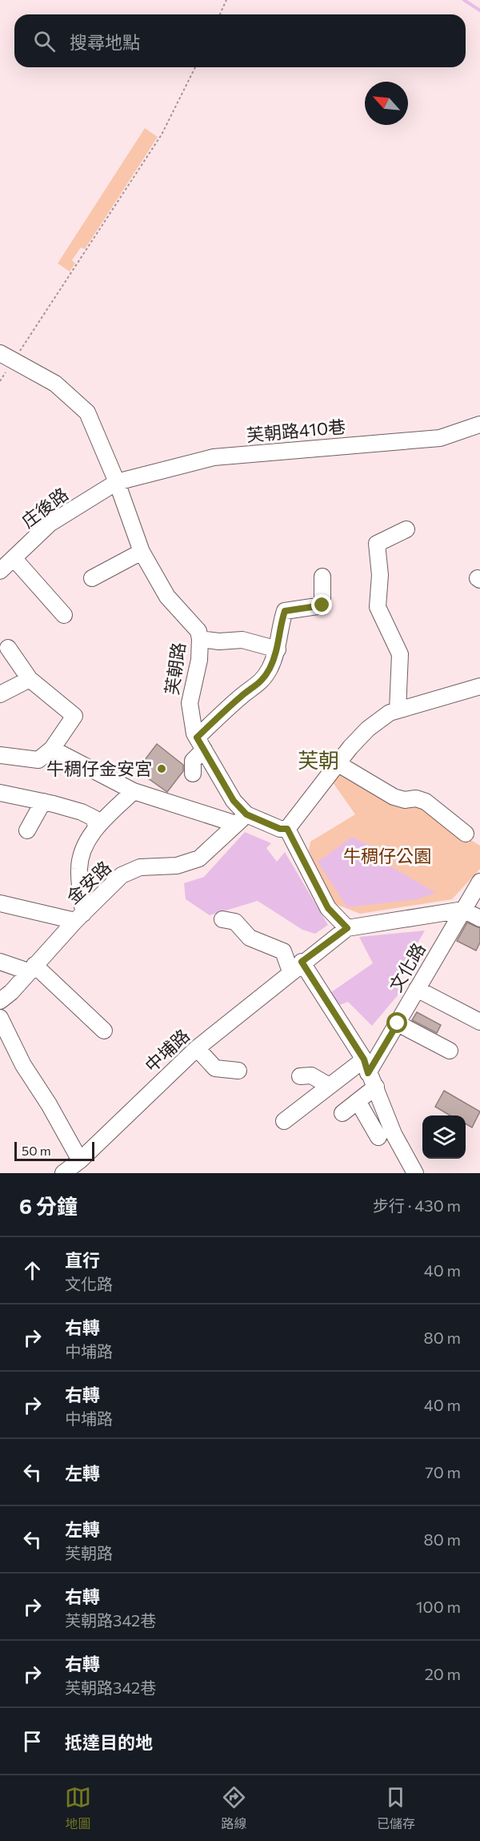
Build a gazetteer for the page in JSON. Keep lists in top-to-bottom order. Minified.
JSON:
{"streets":{"street":["芙朝路410巷","庄後路","芙朝路","金安路","文化路","中埔路"]},"crossings":[["芙朝路410巷","庄後路"],["芙朝路410巷","芙朝路"],["庄後路","芙朝路"],["芙朝路","金安路"]],"districts":["芙朝"],"parks":["牛稠仔公園"],"places":["牛稠仔金安宮"],"scale_bar":"50 m","north":"top left","page":{"search":"搜尋地點","scale":"50 m","heading":["6 分鐘","步行 · 430 m"],"list":[["直行","文化路","40 m"],["右轉","中埔路","80 m"],["右轉","中埔路","40 m"],["左轉","70 m"],["左轉","芙朝路","80 m"],["右轉","芙朝路342巷","100 m"],["右轉","芙朝路342巷","20 m"],"抵達目的地"],"nav":["地圖","路線","已儲存"]}}
